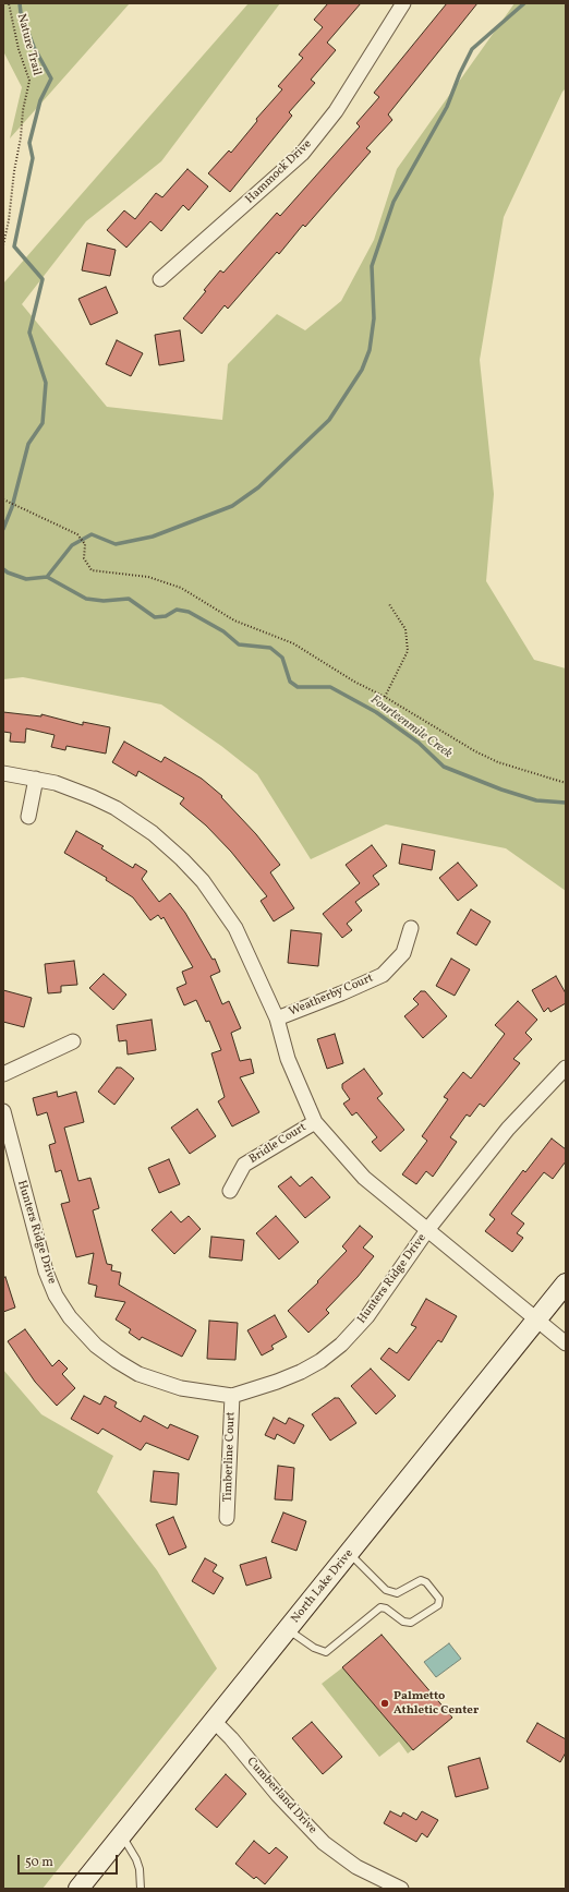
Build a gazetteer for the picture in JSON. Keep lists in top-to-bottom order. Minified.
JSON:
{"streets":{"main road":["North Lake Drive"],"street":["Hammock Drive","Weatherby Court","Bridle Court","Hunters Ridge Drive","Timberline Court","Cumberland Drive"],"path":["Nature Trail"]},"crossings":[["Weatherby Court","Hunters Ridge Drive"],["Bridle Court","Hunters Ridge Drive"],["Hunters Ridge Drive","Timberline Court"],["Hunters Ridge Drive","North Lake Drive"],["North Lake Drive","Cumberland Drive"]],"water":["Fourteenmile Creek"],"places":["Palmetto Athletic Center"],"scale_bar":"50 m"}
